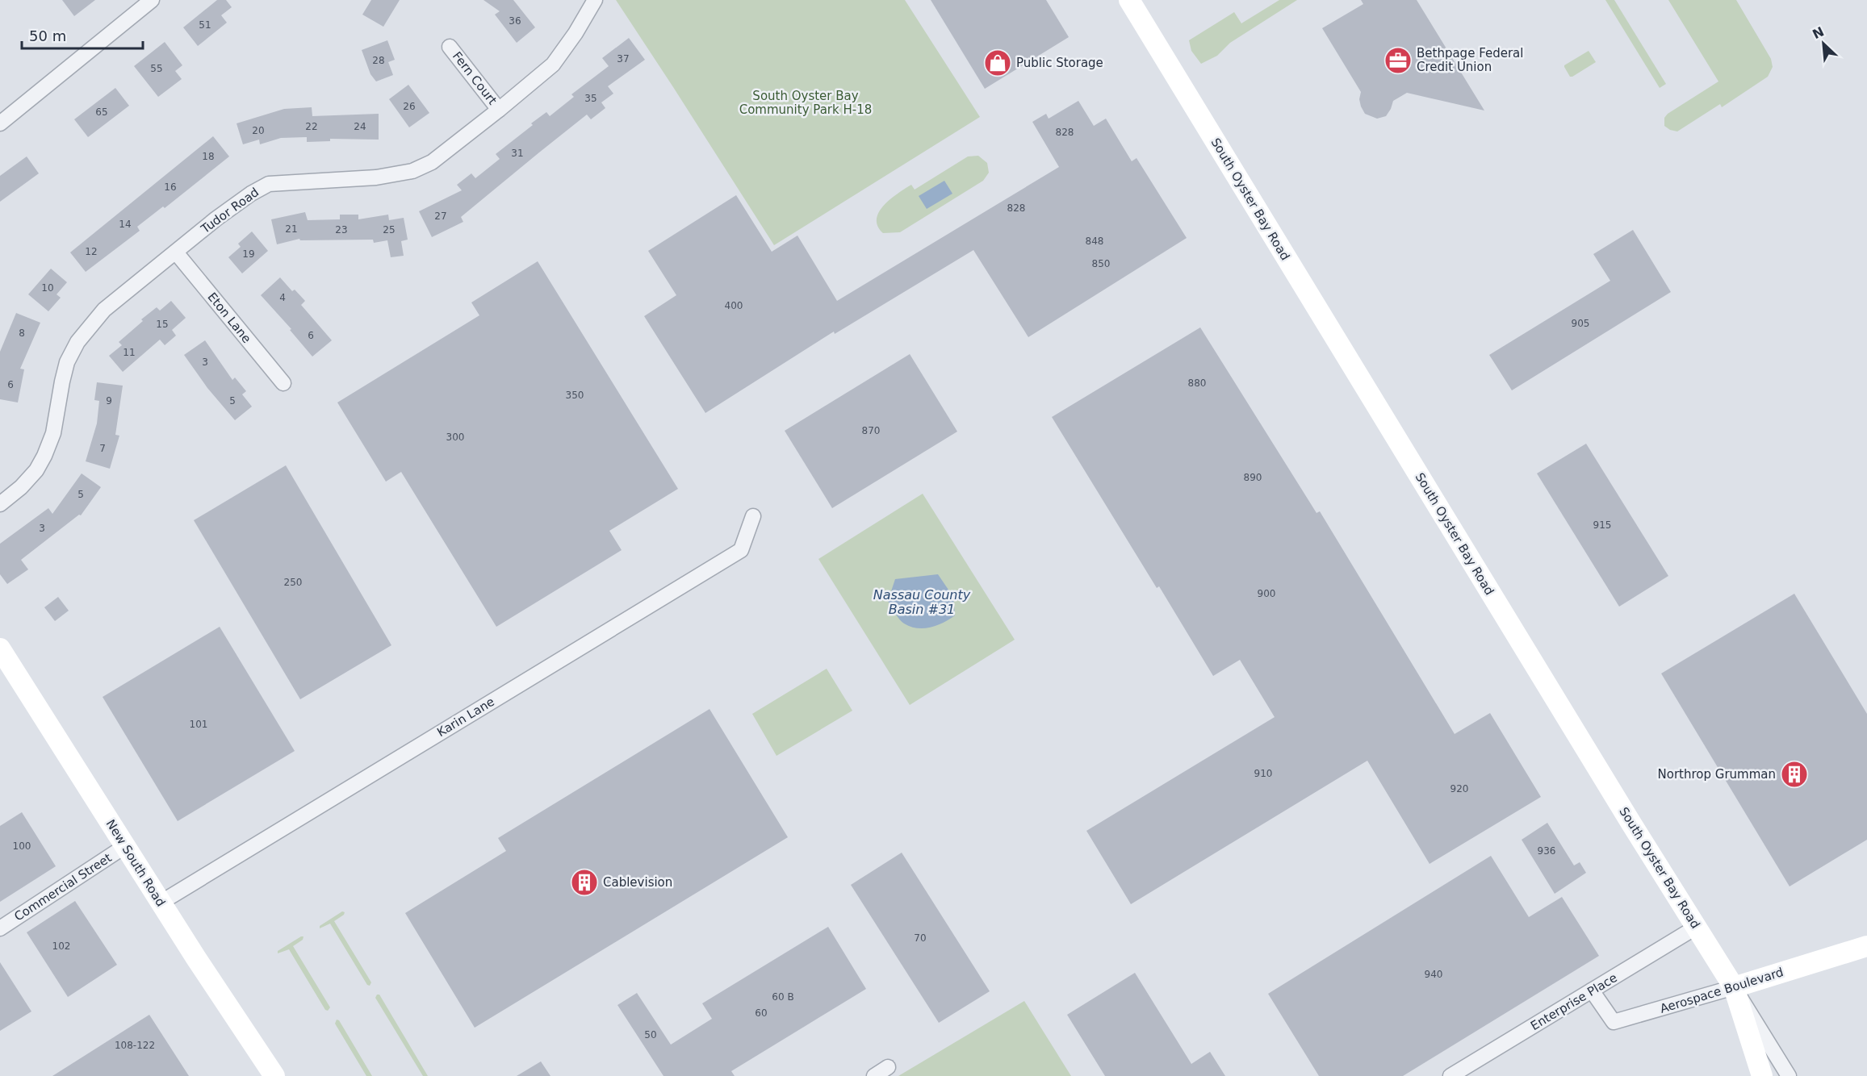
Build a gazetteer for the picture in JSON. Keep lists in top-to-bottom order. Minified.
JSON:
{"streets":{"main road":["South Oyster Bay Road","New South Road","Aerospace Boulevard"],"street":["Fern Court","Tudor Road","Eton Lane","Karin Lane","Commercial Street","Enterprise Place"]},"crossings":[["Fern Court","Tudor Road"],["South Oyster Bay Road","Aerospace Boulevard"],["South Oyster Bay Road","Enterprise Place"],["Tudor Road","Eton Lane"],["Karin Lane","New South Road"],["New South Road","Commercial Street"],["Aerospace Boulevard","Enterprise Place"]],"water":["Nassau County Basin #31"],"parks":["South Oyster Bay Community Park H-18"],"places":{"office":["Bethpage Federal Credit Union"],"shop":["Public Storage"],"building":["Northrop Grumman","Cablevision"]},"house_numbers":["36","51","37","28","55","35","26","65","22","24","20","828","31","18","16","828","27","14","21","23","25","848","12","19","850","10","4","400","905","15","8","6","11","3","880","6","350","9","5","870","300","7","890","5","915","3","250","900","101","910","920","100","936","70","102","940","60 B","60","50","108-122"],"scale_bar":"50 m","north":"top left"}
